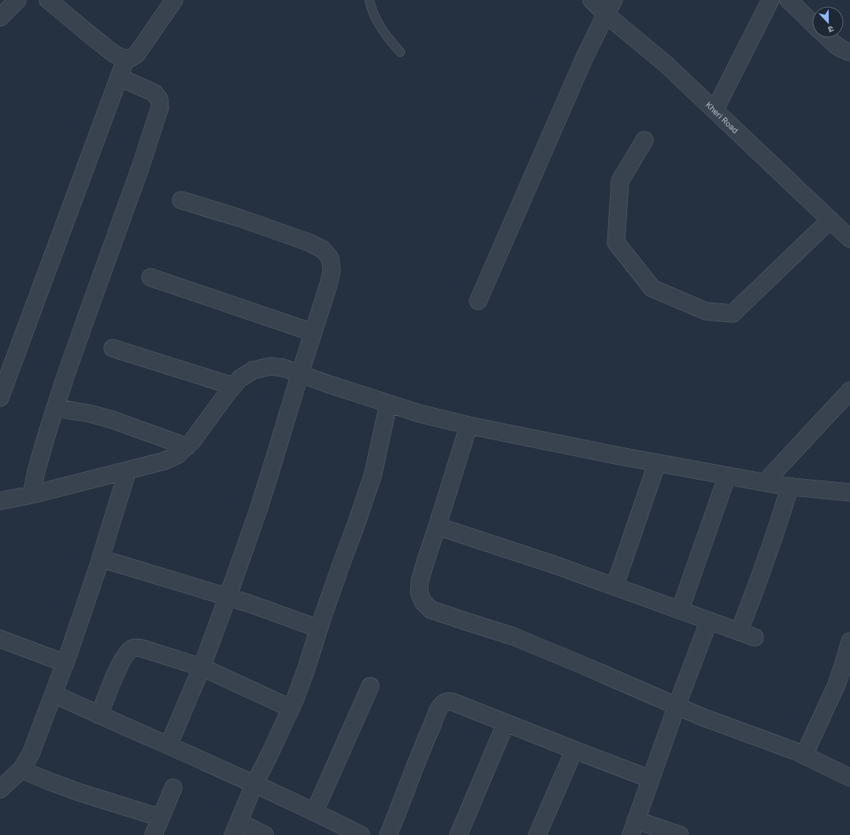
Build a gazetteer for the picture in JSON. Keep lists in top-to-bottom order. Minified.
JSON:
{"streets":{"street":["Kheri Road"]},"north":"bottom"}
